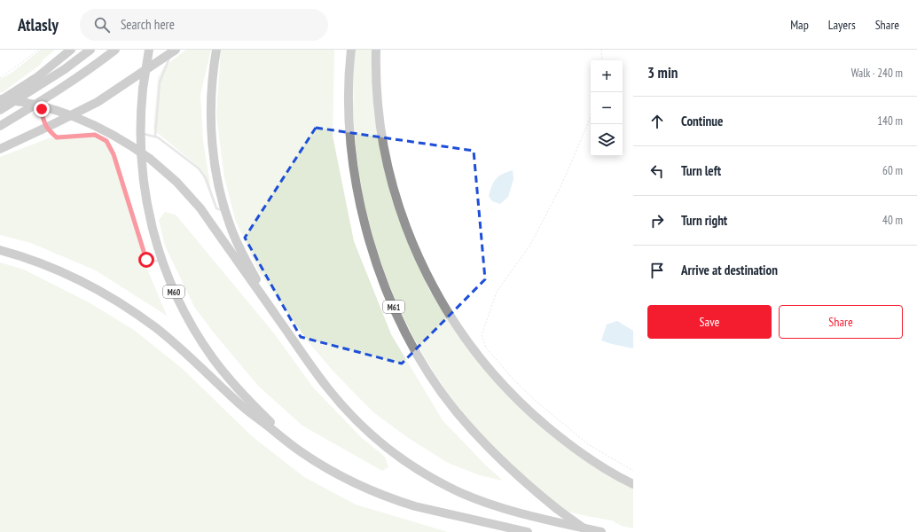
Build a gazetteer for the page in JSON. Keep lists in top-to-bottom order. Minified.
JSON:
{"streets":{"highway":["M60","M61"]},"page":{"header":"Atlasly","search":"Search here","nav":["Map","Layers","Share"],"heading":["3 min","Walk · 240 m"],"map_buttons":["+","−"],"list":[["Continue","140 m"],["Turn left","60 m"],["Turn right","40 m"],"Arrive at destination"],"buttons":["Save","Share"]}}
